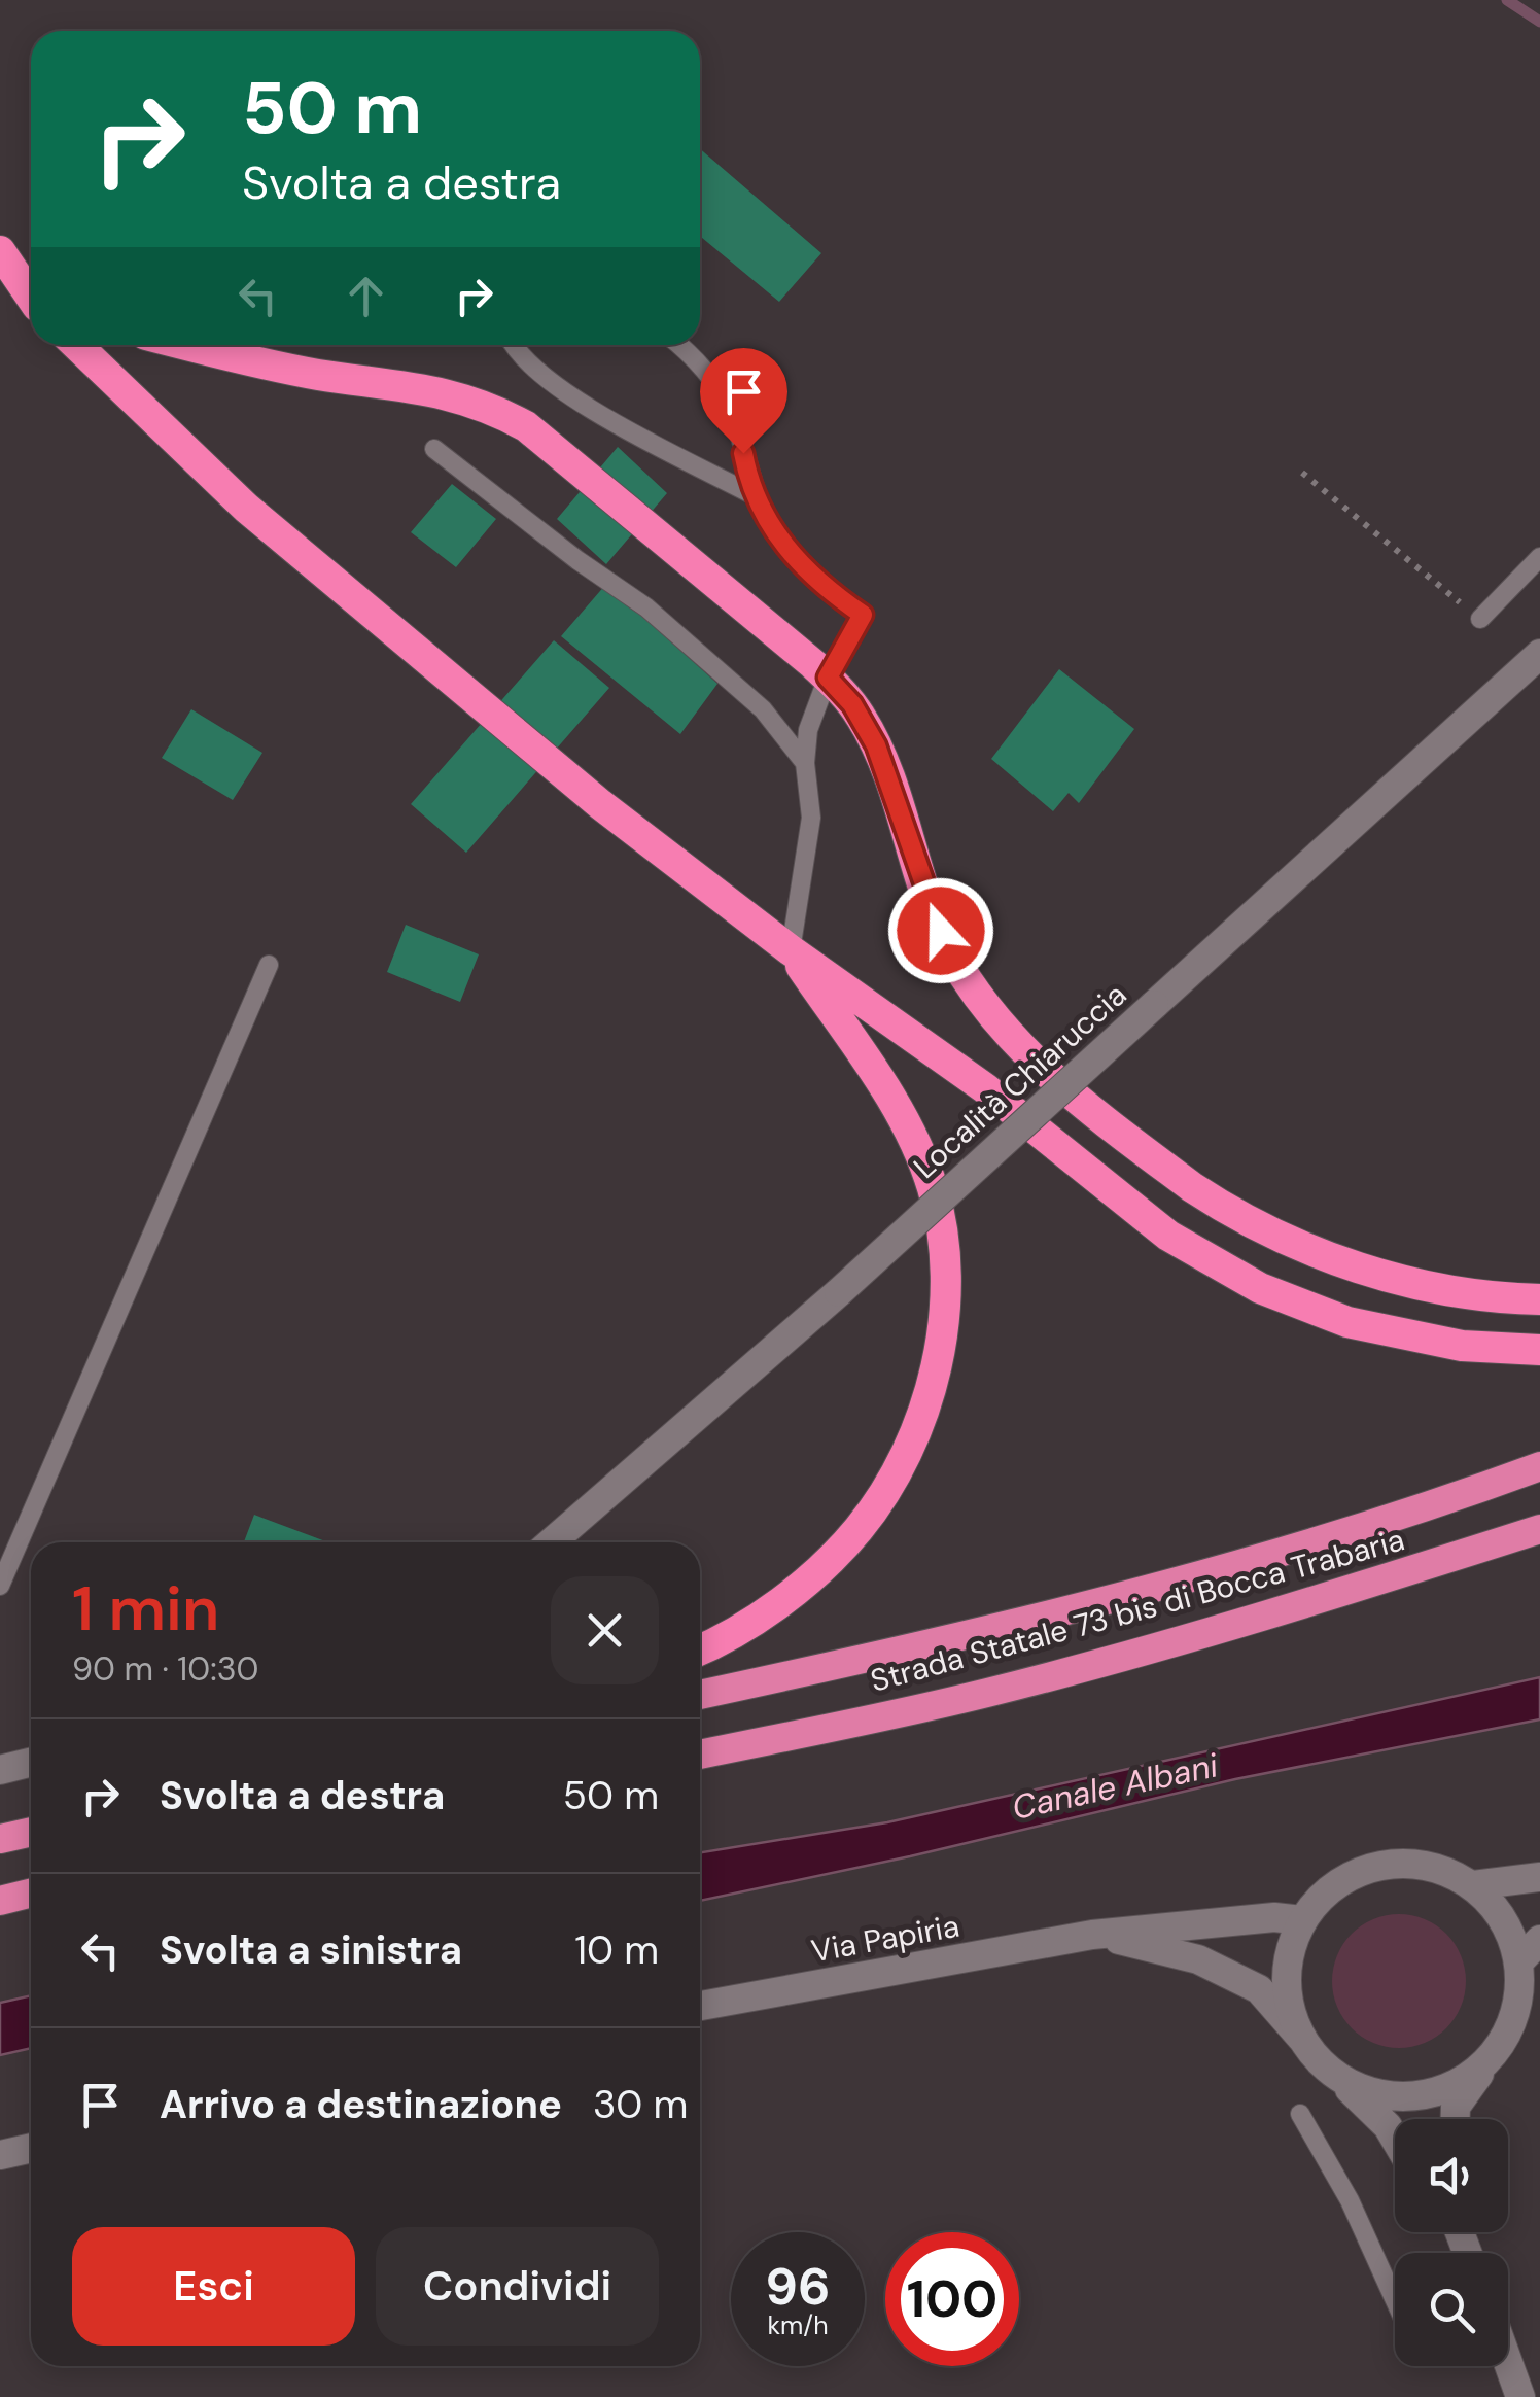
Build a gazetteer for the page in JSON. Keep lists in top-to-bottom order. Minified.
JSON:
{"streets":{"highway":["Strada Statale 73 bis di Bocca Trabaria"],"street":["Località Chiaruccia","Via Papiria"]},"water":["Canale Albani"],"page":{"turn":["50 m","Svolta a destra"],"heading":["1 min","90 m · 10:30"],"list":[{"name":"Svolta a destra","value":"50 m"},{"name":"Svolta a sinistra","value":"10 m"},{"name":"Arrivo a destinazione","value":"30 m"}],"buttons":["Esci","Condividi"],"speed":"96 km/h","limit":"100"}}
